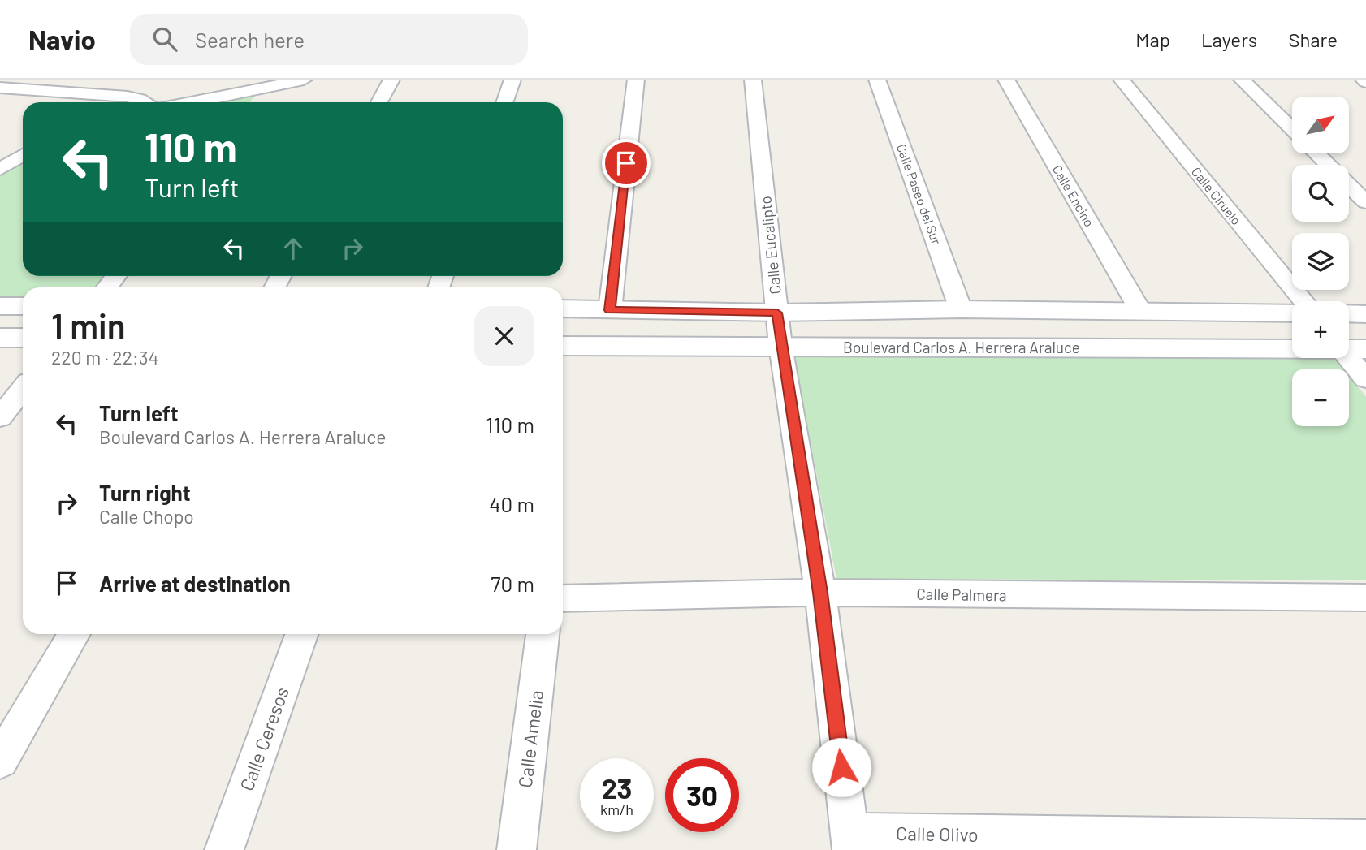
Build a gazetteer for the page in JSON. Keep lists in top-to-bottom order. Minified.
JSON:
{"streets":{"street":["Calle Paseo del Sur","Calle Encino","Calle Ciruelo","Calle Eucalipto","Boulevard Carlos A. Herrera Araluce","Calle Palmera","Calle Ceresos","Calle Amelia","Calle Olivo"]},"crossings":[["Calle Eucalipto","Boulevard Carlos A. Herrera Araluce"],["Calle Eucalipto","Calle Palmera"],["Calle Eucalipto","Calle Olivo"]],"north":"top right","page":{"header":"Navio","search":"Search here","nav":["Map","Layers","Share"],"map_buttons":["+","−"],"turn":["110 m","Turn left"],"heading":["1 min","220 m · 22:34"],"list":[{"name":"Turn left","note":"Boulevard Carlos A. Herrera Araluce","value":"110 m"},{"name":"Turn right","note":"Calle Chopo","value":"40 m"},{"name":"Arrive at destination","value":"70 m"}],"speed":"23 km/h","limit":"30"}}
